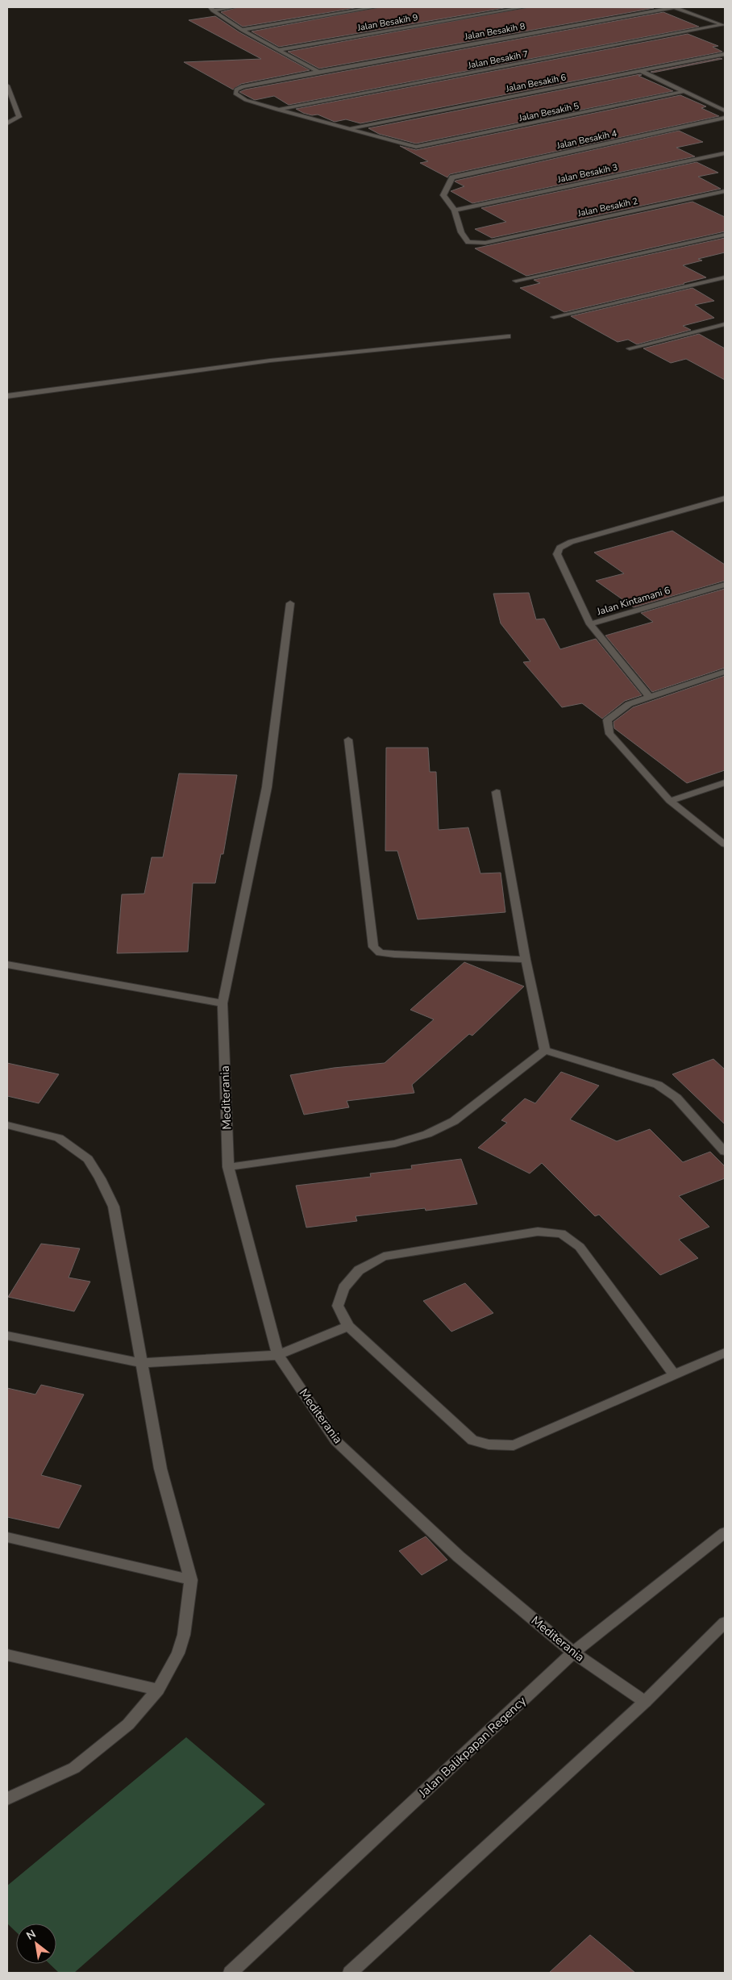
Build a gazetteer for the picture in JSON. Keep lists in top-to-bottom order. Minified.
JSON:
{"streets":{"street":["Jalan Besakih 9","Jalan Besakih 8","Jalan Besakih 7","Jalan Besakih 6","Jalan Besakih 5","Jalan Besakih 4","Jalan Besakih 3","Jalan Besakih 2","Jalan Kintamani 6","Mediterania","Jalan Balikpapan Regency"]},"crossings":[["Jalan Besakih 8","Jalan Besakih 7"],["Jalan Besakih 6","Jalan Besakih 5"],["Jalan Besakih 4","Jalan Besakih 3"],["Jalan Besakih 4","Jalan Besakih 2"],["Jalan Besakih 3","Jalan Besakih 2"],["Mediterania","Jalan Balikpapan Regency"]],"north":"top left"}
